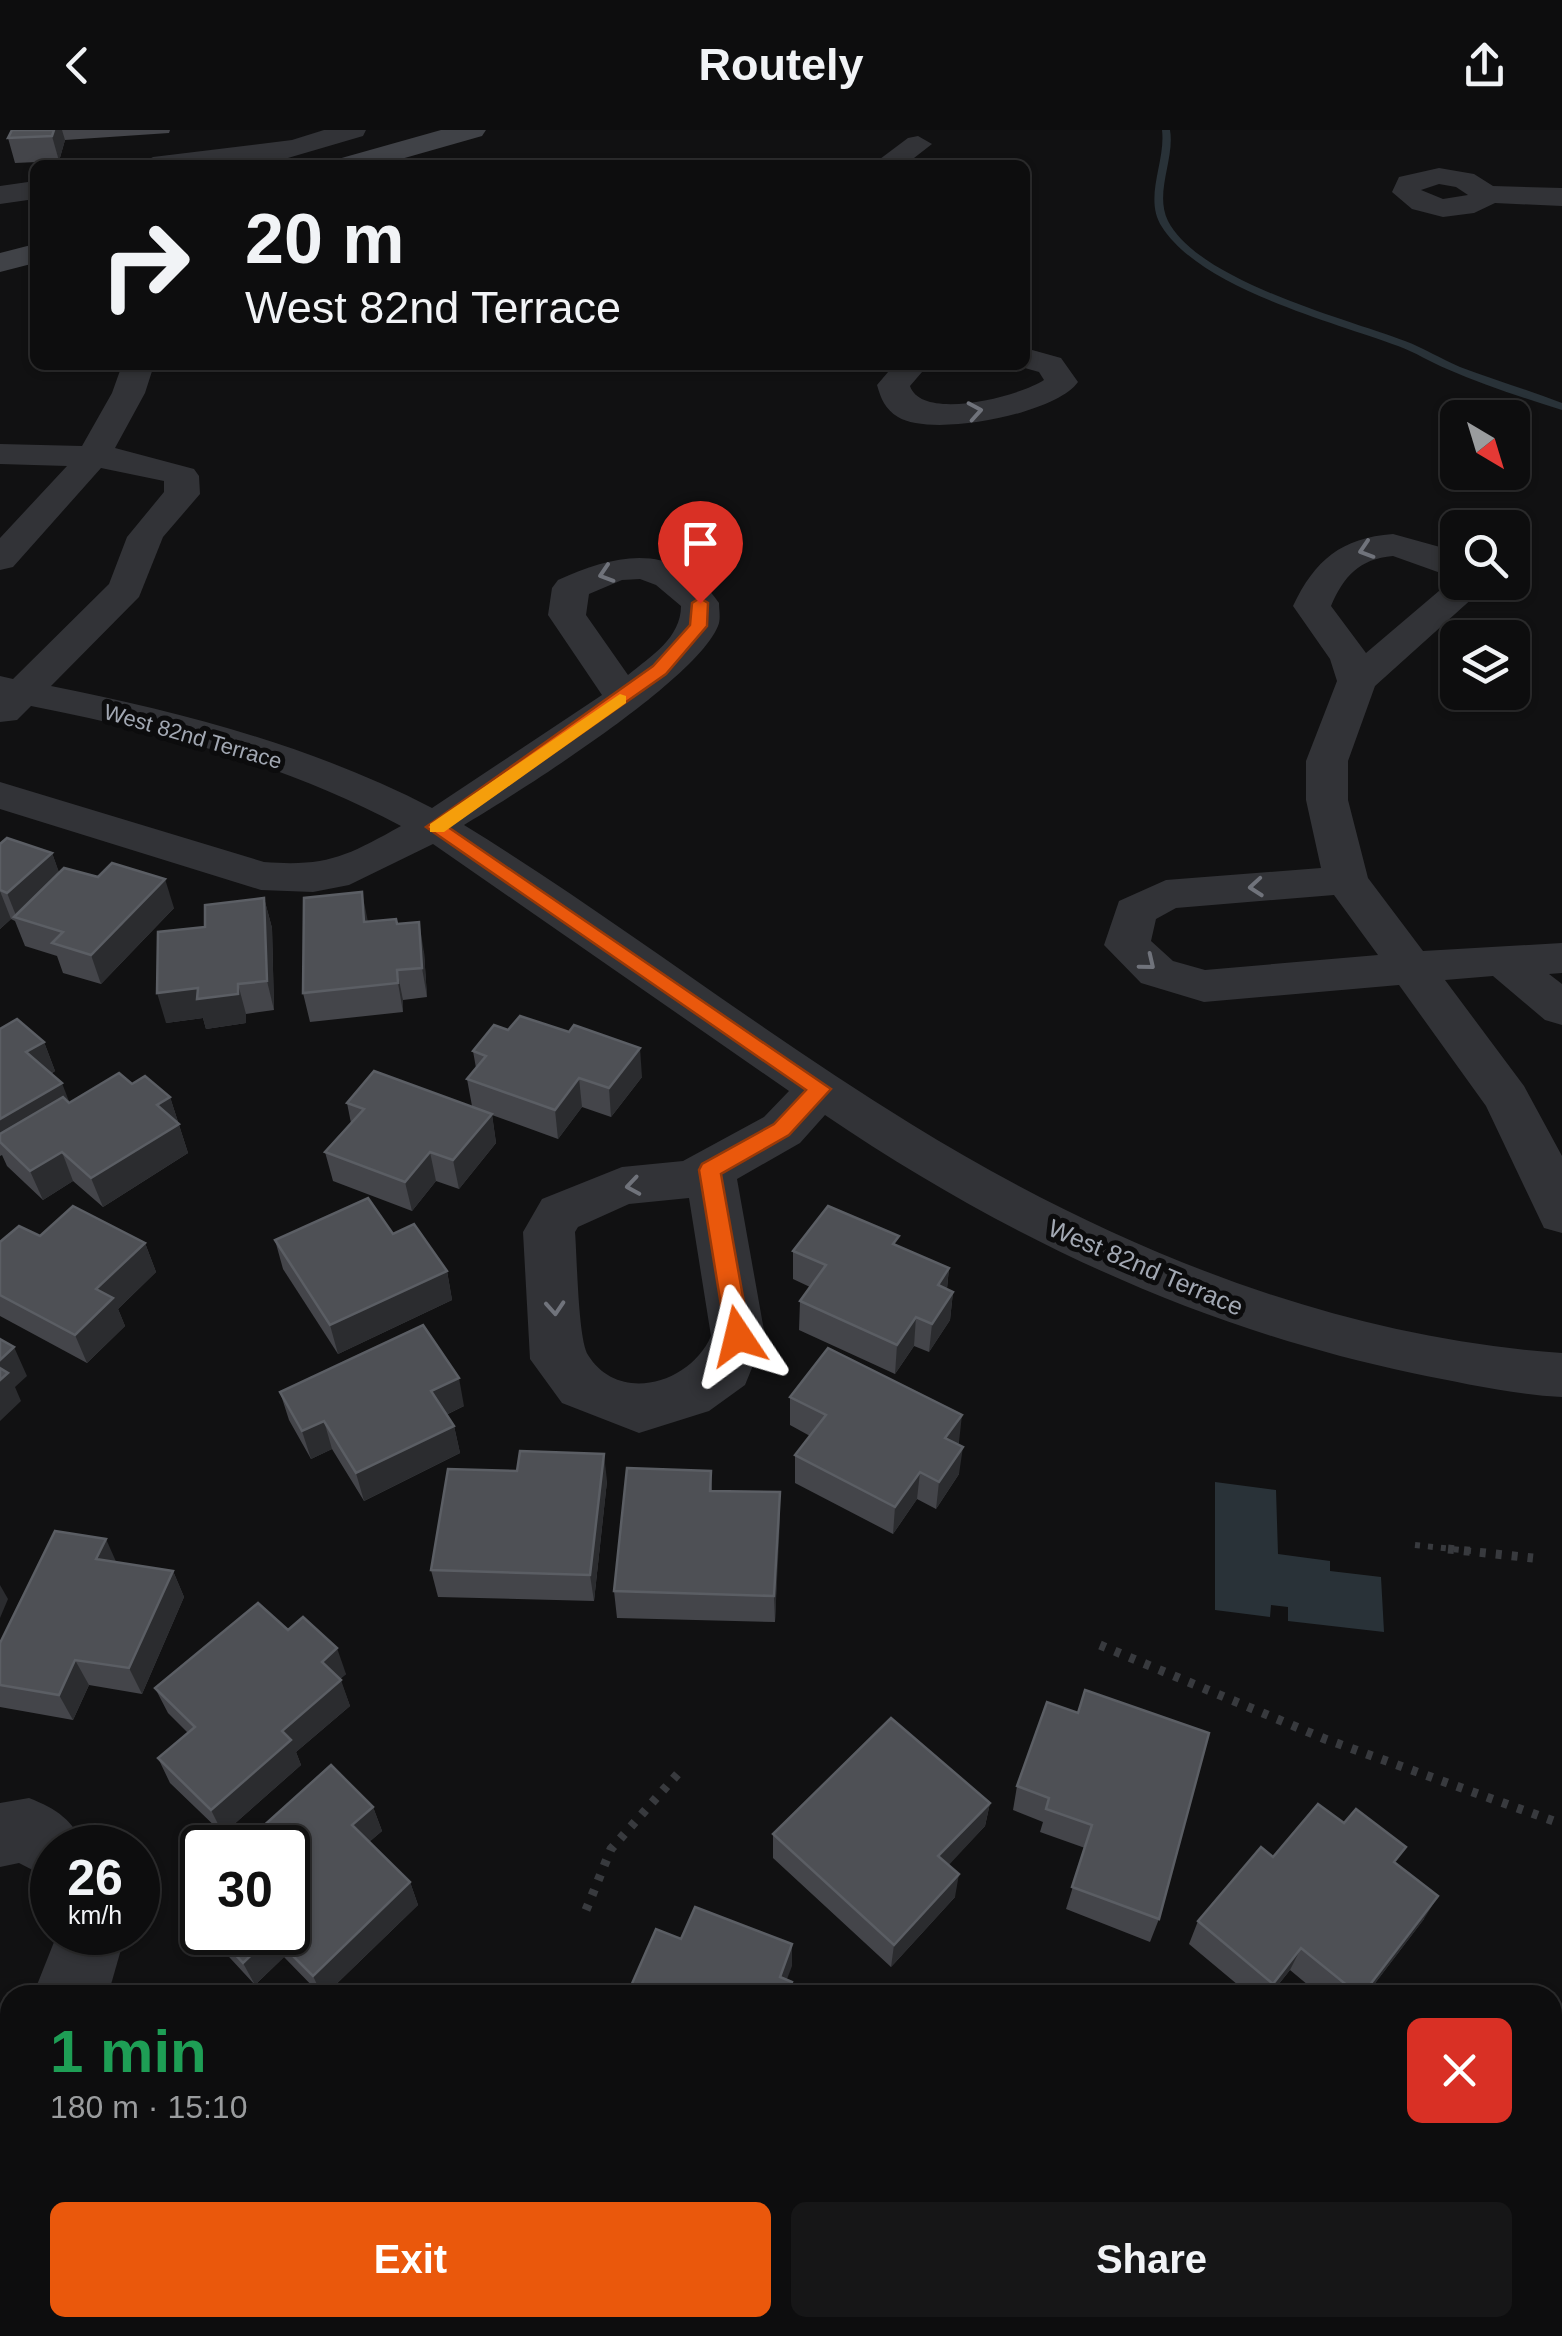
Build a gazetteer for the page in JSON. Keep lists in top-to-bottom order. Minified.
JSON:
{"streets":{"street":["West 82nd Terrace"]},"north":"bottom right","page":{"header":"Routely","turn":["20 m","West 82nd Terrace"],"speed":"26 km/h","limit":"30","heading":["1 min","180 m · 15:10"],"buttons":["Exit","Share"]}}
